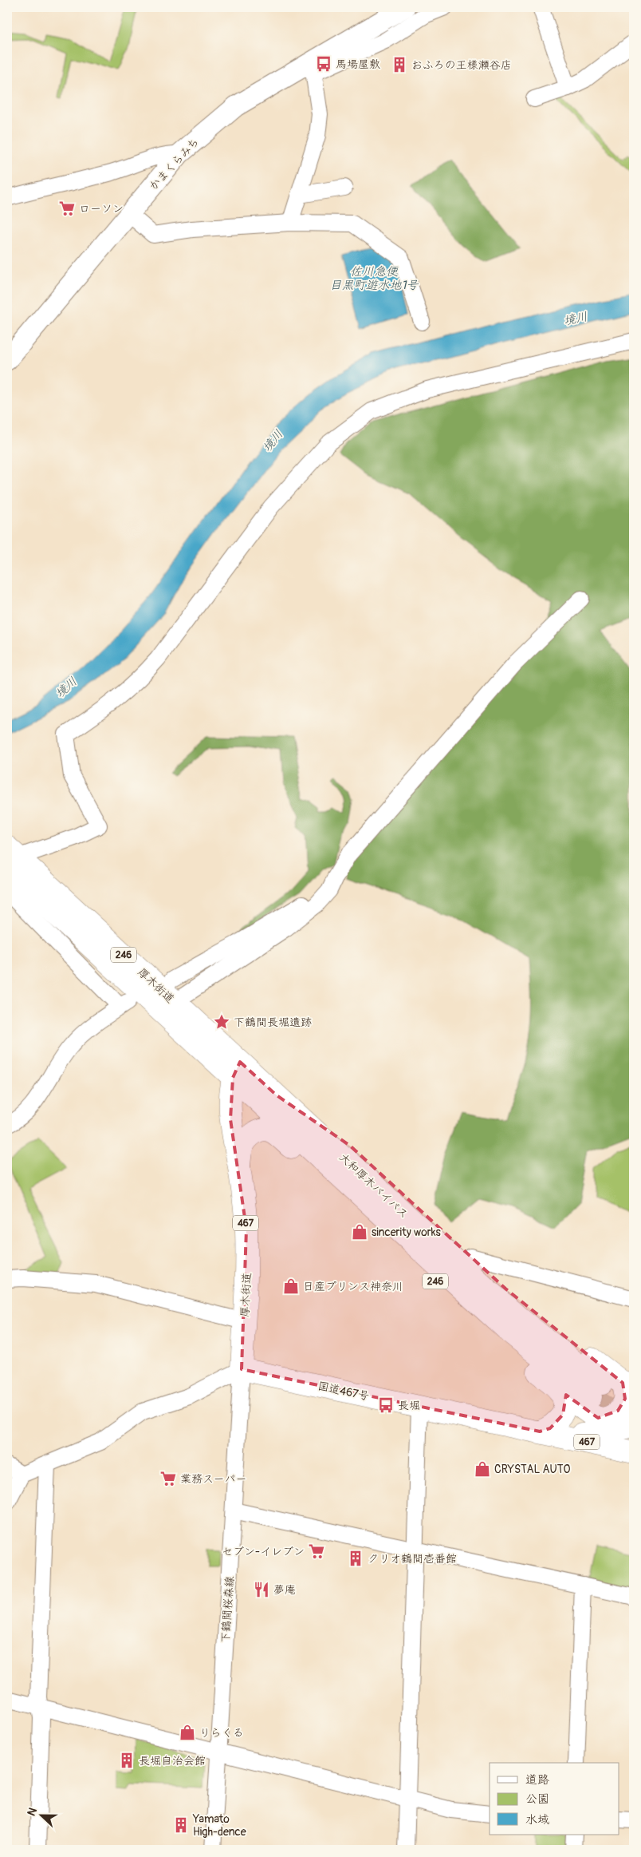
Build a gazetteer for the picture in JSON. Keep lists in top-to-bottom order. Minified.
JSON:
{"streets":{"highway":["246","厚木街道","大和厚木バイパス","467","国道467号"],"main road":["かまくらみち"],"street":["下鶴間桜森線"]},"crossings":[["246","大和厚木バイパス"],["246","国道467号"],["厚木街道","大和厚木バイパス"],["厚木街道","国道467号"],["厚木街道","下鶴間桜森線"],["国道467号","下鶴間桜森線"]],"water":["佐川急便 目黒町遊水地1号","境川"],"places":{"bus stop":["馬場屋敷","長堀"],"building":["おふろの王様瀬谷店","クリオ鶴間壱番館","長堀自治会館","Yamato High-dence"],"supermarket":["ローソン","業務スーパー","セブン-イレブン"],"place":["下鶴間長堀遺跡"],"shop":["sincerity works","日産プリンス神奈川","CRYSTAL AUTO","りらくる"],"restaurant":["夢庵"]},"legend":["道路","公園","水域"],"north":"left"}
